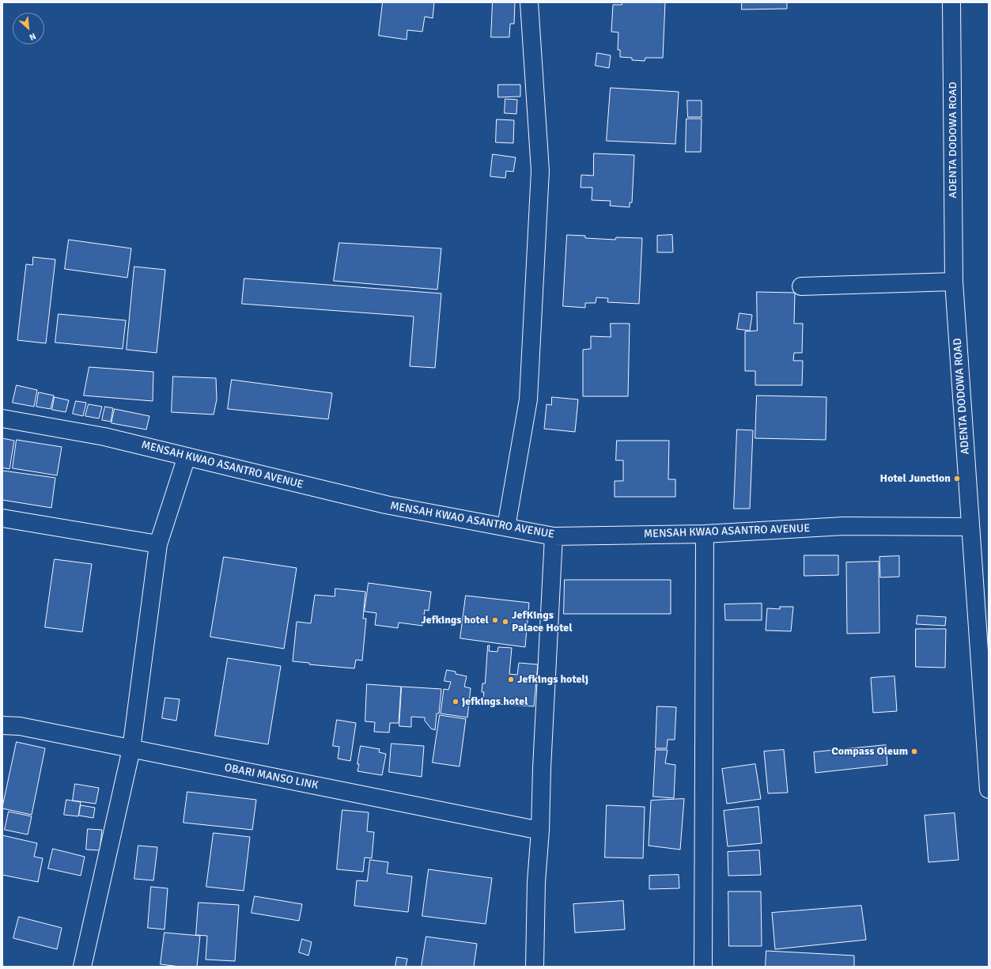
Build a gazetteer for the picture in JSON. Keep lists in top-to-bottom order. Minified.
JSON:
{"streets":{"street":["ADENTA DODOWA ROAD","MENSAH KWAO ASANTRO AVENUE","OBARI MANSO LINK"]},"crossings":[["ADENTA DODOWA ROAD","MENSAH KWAO ASANTRO AVENUE"]],"places":["Hotel Junction","Jefkings hotel","JefKings Palace Hotel","Jefkings hotelj","jefkings hotel","Compass Oleum"],"north":"bottom right"}
